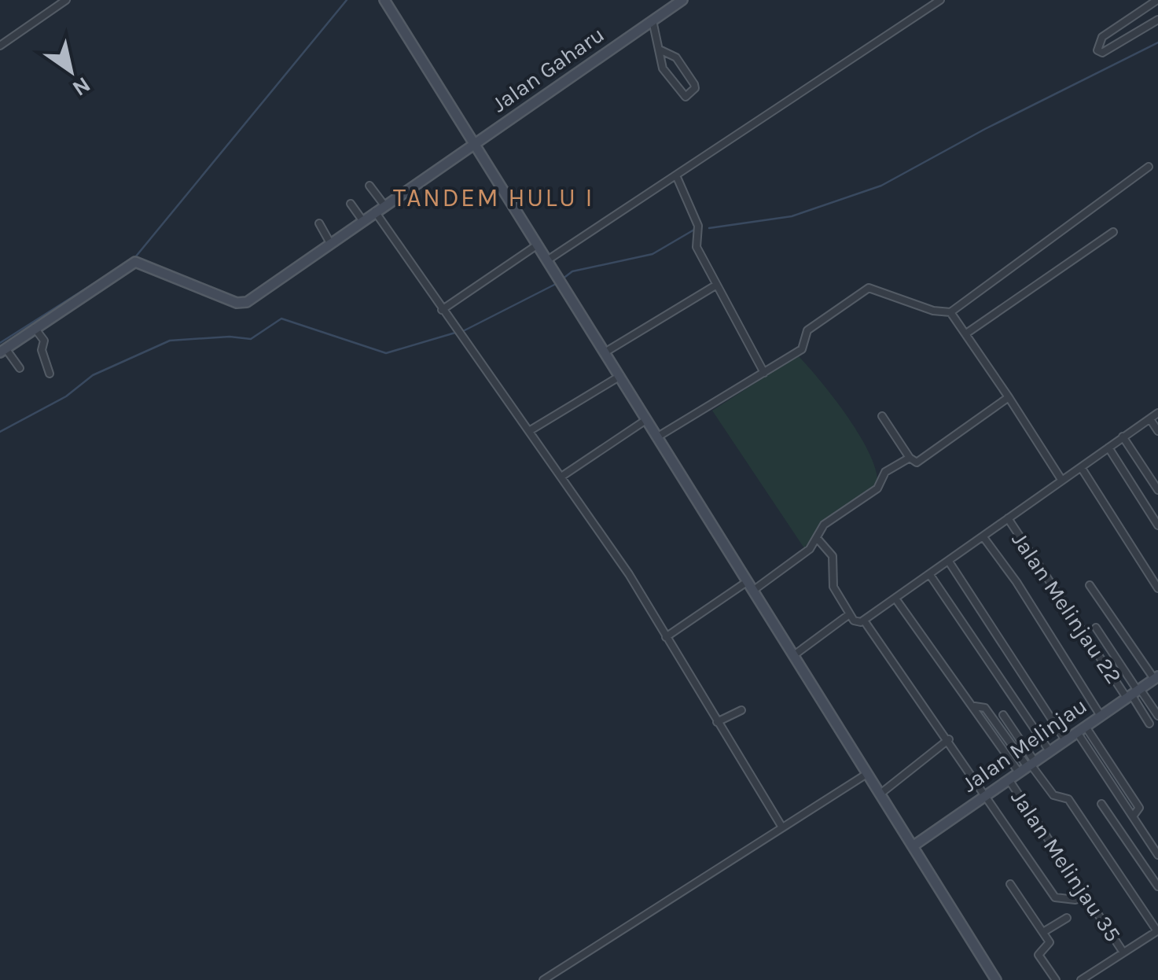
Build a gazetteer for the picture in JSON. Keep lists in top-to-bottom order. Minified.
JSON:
{"streets":{"street":["Jalan Gaharu","Jalan Melinjau 22","Jalan Melinjau","Jalan Melinjau 35"]},"crossings":[["Jalan Melinjau 22","Jalan Melinjau"],["Jalan Melinjau","Jalan Melinjau 35"]],"districts":["TANDEM HULU I"],"north":"bottom right"}
